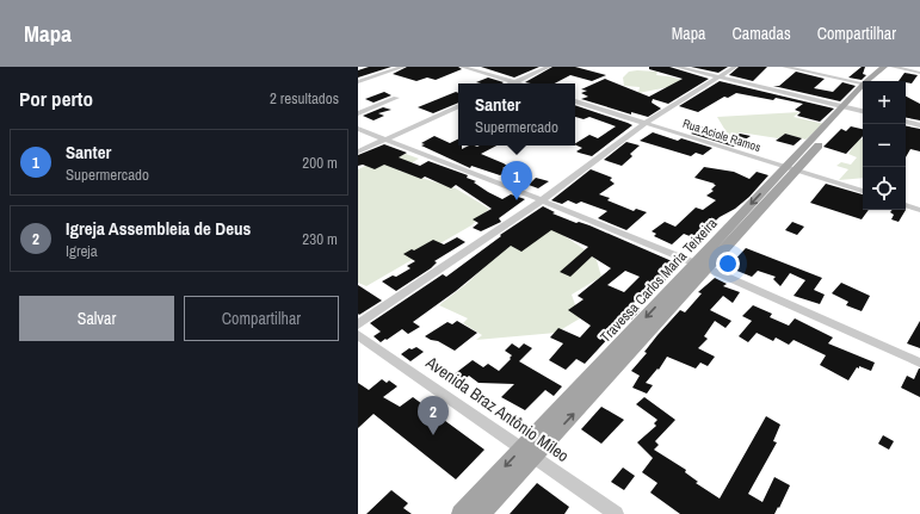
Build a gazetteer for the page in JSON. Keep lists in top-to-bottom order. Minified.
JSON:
{"streets":{"main road":["Travessa Carlos Maria Teixeira"],"street":["Rua Aciole Ramos","Avenida Braz Antônio Mileo"]},"crossings":[["Rua Aciole Ramos","Travessa Carlos Maria Teixeira"],["Travessa Carlos Maria Teixeira","Avenida Braz Antônio Mileo"]],"page":{"header":"Mapa","nav":["Mapa","Camadas","Compartilhar"],"heading":["Por perto","2 resultados"],"map_buttons":["+","−"],"popup":["Santer","Supermercado"],"list":[{"mark":"1","name":"Santer","note":"Supermercado","value":"200 m"},{"mark":"2","name":"Igreja Assembleia de Deus","note":"Igreja","value":"230 m"}],"pins":["1","2"],"buttons":["Salvar","Compartilhar"]}}
